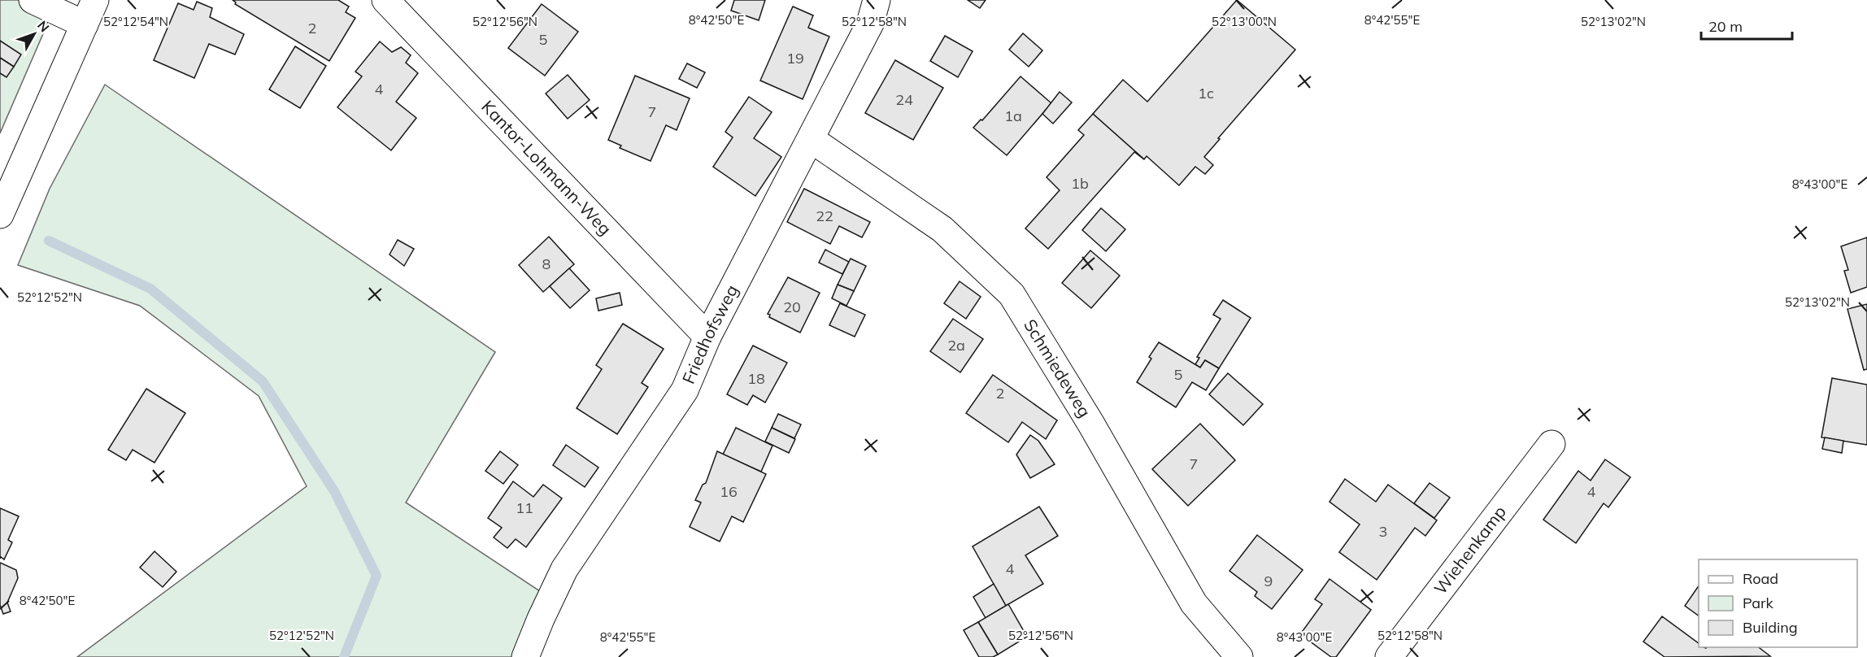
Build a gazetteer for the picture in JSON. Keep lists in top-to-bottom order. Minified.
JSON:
{"streets":{"street":["Kantor-Lohmann-Weg","Friedhofsweg","Schmiedeweg","Wiehenkamp"]},"crossings":[["Kantor-Lohmann-Weg","Friedhofsweg"],["Friedhofsweg","Schmiedeweg"]],"house_numbers":["2","5","19","4","1c","24","7","1a","1b","22","8","20","2a","5","18","2","7","16","4","11","3","4","9"],"legend":["Road","Park","Building"],"scale_bar":"20 m","north":"top right","coordinates":["8°42'50\"E","8°42'55\"E","52°12'54\"N","52°12'56\"N","52°12'58\"N","52°13'00\"N","52°13'02\"N","8°43'00\"E","52°12'52\"N"]}
